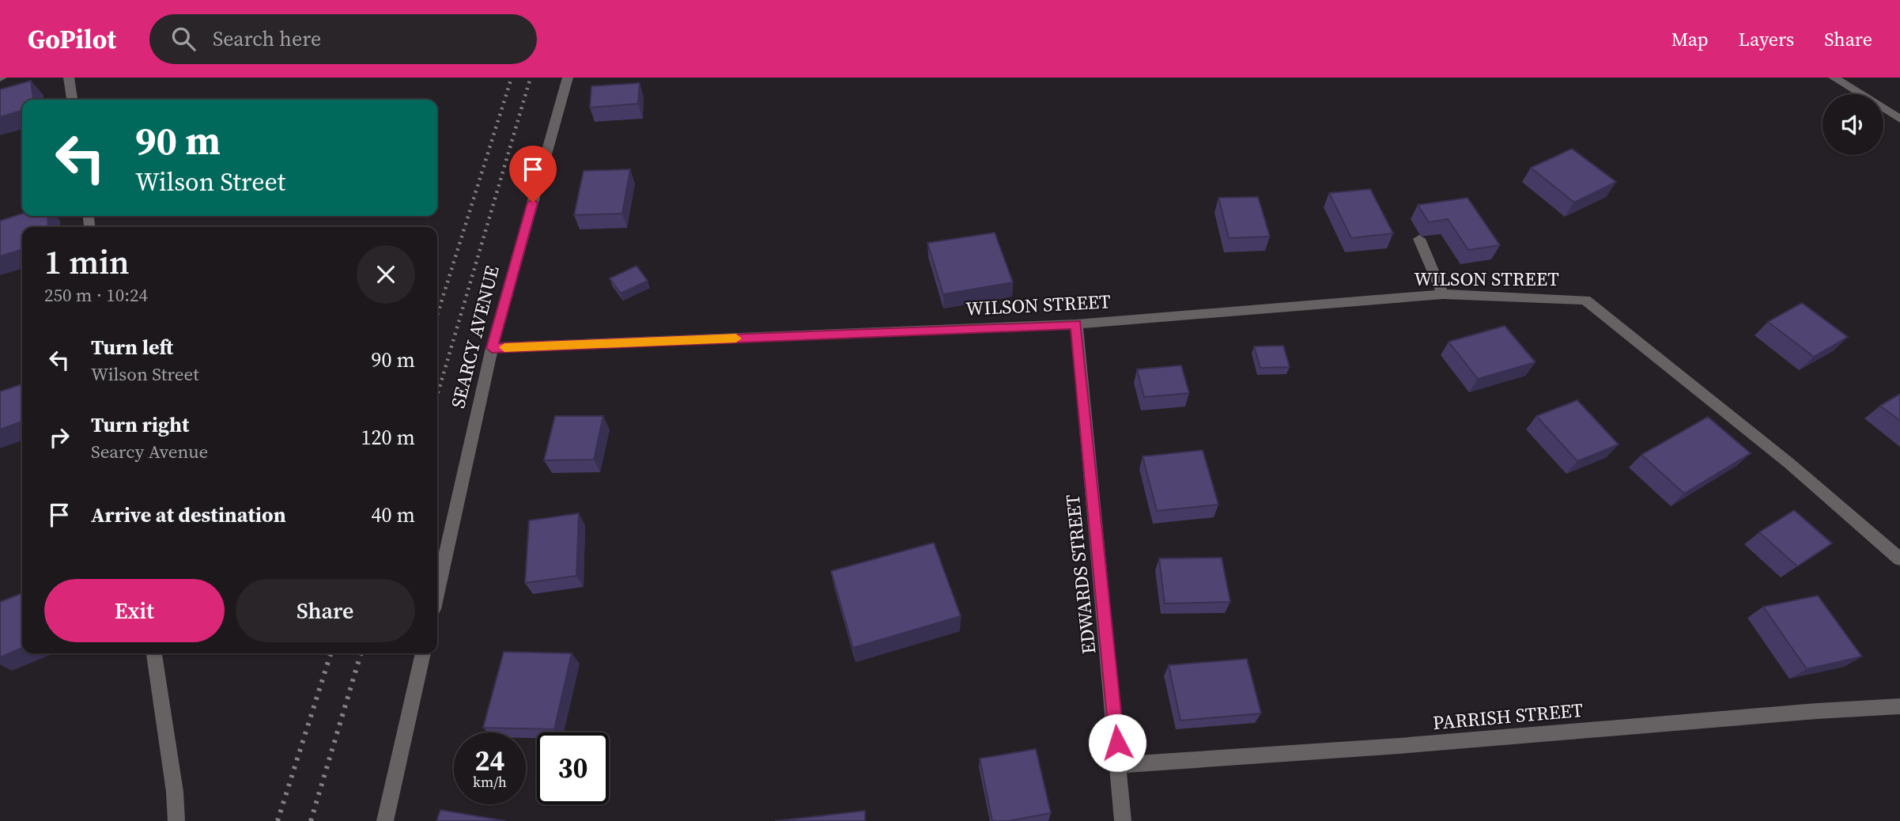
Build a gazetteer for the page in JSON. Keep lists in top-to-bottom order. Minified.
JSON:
{"streets":{"street":["WILSON STREET","SEARCY AVENUE","EDWARDS STREET","PARRISH STREET"]},"crossings":[["WILSON STREET","SEARCY AVENUE"],["WILSON STREET","EDWARDS STREET"],["EDWARDS STREET","PARRISH STREET"]],"page":{"header":"GoPilot","search":"Search here","nav":["Map","Layers","Share"],"turn":["90 m","Wilson Street"],"heading":["1 min","250 m · 10:24"],"list":[{"name":"Turn left","note":"Wilson Street","value":"90 m"},{"name":"Turn right","note":"Searcy Avenue","value":"120 m"},{"name":"Arrive at destination","value":"40 m"}],"buttons":["Exit","Share"],"speed":"24 km/h","limit":"30"}}
